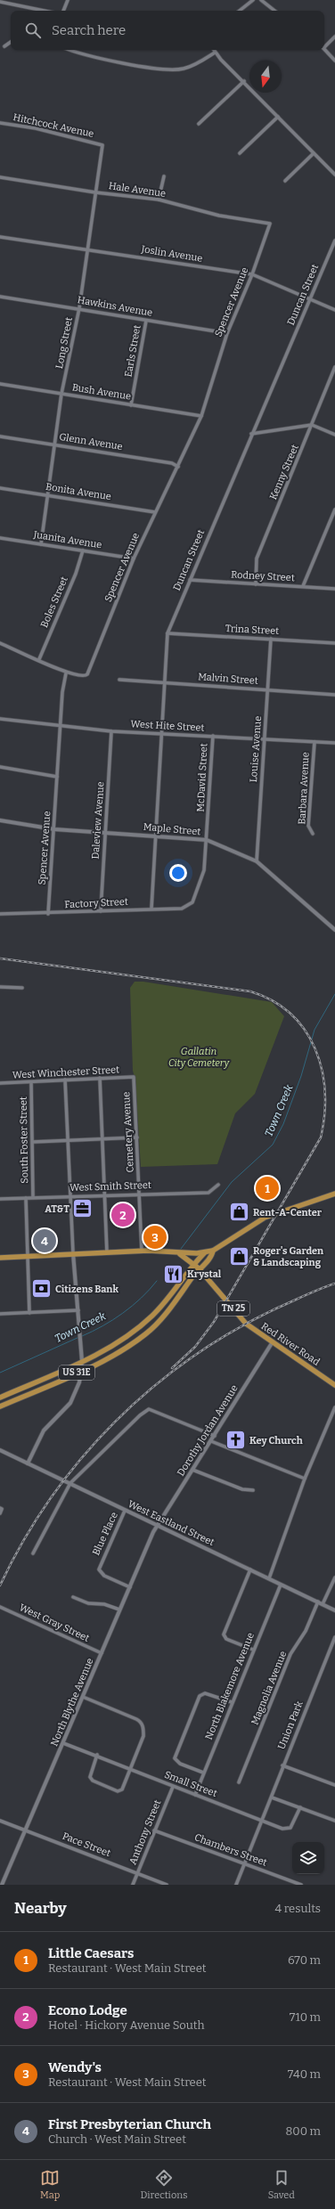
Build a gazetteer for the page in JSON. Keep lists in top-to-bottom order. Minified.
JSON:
{"streets":{"main road":["TN 25","Red River Road","US 31E"],"street":["Hitchcock Avenue","Hale Avenue","Joslin Avenue","Duncan Street","Spencer Avenue","Hawkins Avenue","Long Street","Earls Street","Bush Avenue","Glenn Avenue","Kenny Street","Bonita Avenue","Juanita Avenue","Rodney Street","Boles Street","Trina Street","Malvin Street","West Hite Street","Louise Avenue","McDavid Street","Barbara Avenue","Daleview Avenue","Maple Street","Factory Street","West Winchester Street","Cemetery Avenue","South Foster Street","West Smith Street","Dorothy Jordan Avenue","West Eastland Street","Blue Place","West Gray Street","North Blakemore Avenue","Magnolia Avenue","North Blythe Avenue","Union Park","Small Street","Anthony Street","Pace Street","Chambers Street"]},"crossings":[["Hitchcock Avenue","Long Street"],["Hale Avenue","Spencer Avenue"],["Hale Avenue","Long Street"],["Joslin Avenue","Duncan Street"],["Joslin Avenue","Spencer Avenue"],["Joslin Avenue","Long Street"],["Duncan Street","Rodney Street"],["Duncan Street","Trina Street"],["Duncan Street","Malvin Street"],["Duncan Street","West Hite Street"],["Duncan Street","Maple Street"],["Duncan Street","Factory Street"],["Spencer Avenue","Hawkins Avenue"],["Spencer Avenue","Bush Avenue"],["Spencer Avenue","Glenn Avenue"],["Spencer Avenue","Bonita Avenue"],["Spencer Avenue","Juanita Avenue"],["Spencer Avenue","West Hite Street"],["Spencer Avenue","Maple Street"],["Spencer Avenue","Factory Street"],["Hawkins Avenue","Long Street"],["Hawkins Avenue","Earls Street"],["Long Street","Bush Avenue"],["Long Street","Glenn Avenue"],["Long Street","Bonita Avenue"],["Long Street","Juanita Avenue"],["Earls Street","Bush Avenue"],["Kenny Street","Rodney Street"],["Juanita Avenue","Boles Street"],["Trina Street","Louise Avenue"],["Malvin Street","Louise Avenue"],["West Hite Street","Louise Avenue"],["West Hite Street","McDavid Street"],["West Hite Street","Barbara Avenue"],["West Hite Street","Daleview Avenue"],["Louise Avenue","Maple Street"],["McDavid Street","Maple Street"],["McDavid Street","Factory Street"],["Daleview Avenue","Maple Street"],["Daleview Avenue","Factory Street"],["West Winchester Street","Cemetery Avenue"],["West Winchester Street","South Foster Street"],["Cemetery Avenue","West Smith Street"],["Cemetery Avenue","TN 25"],["South Foster Street","West Smith Street"],["South Foster Street","TN 25"],["TN 25","Red River Road"],["Red River Road","US 31E"],["Red River Road","Dorothy Jordan Avenue"],["Dorothy Jordan Avenue","West Eastland Street"],["Dorothy Jordan Avenue","North Blythe Avenue"],["West Eastland Street","Blue Place"],["West Eastland Street","North Blakemore Avenue"],["West Eastland Street","Magnolia Avenue"],["West Eastland Street","North Blythe Avenue"],["Blue Place","North Blythe Avenue"],["West Gray Street","North Blythe Avenue"],["North Blakemore Avenue","Small Street"],["North Blythe Avenue","Small Street"],["North Blythe Avenue","Pace Street"],["Union Park","Small Street"],["Union Park","Chambers Street"],["Small Street","Anthony Street"],["Anthony Street","Pace Street"],["Anthony Street","Chambers Street"]],"water":["Town Creek"],"parks":["Gallatin City Cemetery"],"places":{"office":["AT&T"],"shop":["Rent-A-Center","Roger's Garden & Landscaping"],"restaurant":["Krystal"],"bank":["Citizens Bank"],"church":["Key Church"]},"north":"bottom","page":{"search":"Search here","pins":["1","2","3","4"],"heading":["Nearby","4 results"],"list":[{"mark":"1","name":"Little Caesars","note":"Restaurant · West Main Street","value":"670 m"},{"mark":"2","name":"Econo Lodge","note":"Hotel · Hickory Avenue South","value":"710 m"},{"mark":"3","name":"Wendy's","note":"Restaurant · West Main Street","value":"740 m"},{"mark":"4","name":"First Presbyterian Church","note":"Church · West Main Street","value":"800 m"}],"nav":["Map","Directions","Saved"]}}
